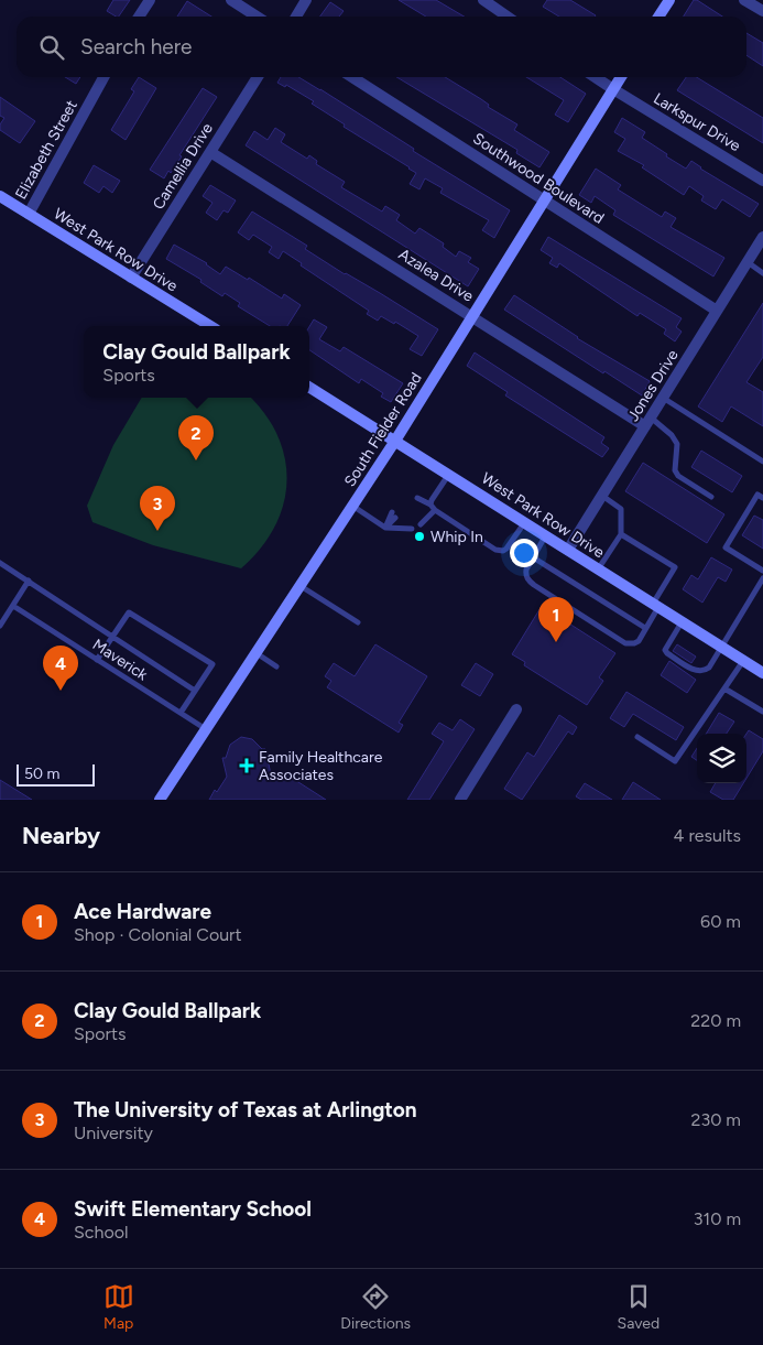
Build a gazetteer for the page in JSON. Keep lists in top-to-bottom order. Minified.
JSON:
{"streets":{"main road":["West Park Row Drive","South Fielder Road"],"street":["Larkspur Drive","Elizabeth Street","Camellia Drive","Southwood Boulevard","Azalea Drive","Jones Drive"],"lane":["Maverick"]},"crossings":[["Larkspur Drive","South Fielder Road"],["Elizabeth Street","West Park Row Drive"],["Camellia Drive","West Park Row Drive"],["Camellia Drive","Azalea Drive"],["Southwood Boulevard","Jones Drive"],["Southwood Boulevard","South Fielder Road"],["West Park Row Drive","Jones Drive"],["West Park Row Drive","South Fielder Road"],["Azalea Drive","Jones Drive"],["Azalea Drive","South Fielder Road"],["South Fielder Road","Maverick"]],"places":{"other":["Whip In"],"health":["Family Healthcare Associates"]},"scale_bar":"50 m","page":{"search":"Search here","popup":["Clay Gould Ballpark","Sports"],"pins":["2","3","1","4"],"scale":"50 m","heading":["Nearby","4 results"],"list":[{"mark":"1","name":"Ace Hardware","note":"Shop · Colonial Court","value":"60 m"},{"mark":"2","name":"Clay Gould Ballpark","note":"Sports","value":"220 m"},{"mark":"3","name":"The University of Texas at Arlington","note":"University","value":"230 m"},{"mark":"4","name":"Swift Elementary School","note":"School","value":"310 m"}],"nav":["Map","Directions","Saved"]}}
